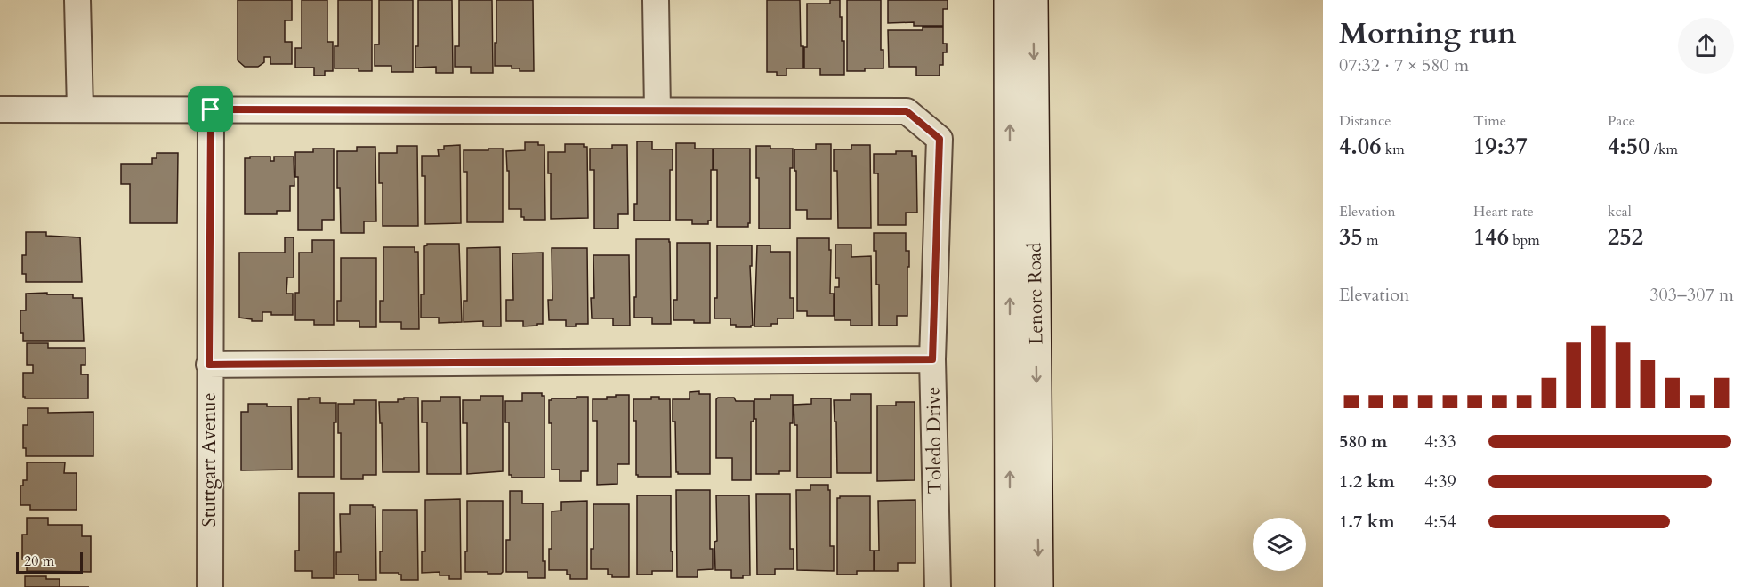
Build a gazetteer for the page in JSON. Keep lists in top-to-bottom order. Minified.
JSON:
{"streets":{"street":["Lenore Road","Toledo Drive","Stuttgart Avenue"]},"crossings":[["Toledo Drive","Stuttgart Avenue"]],"scale_bar":"20 m","page":{"heading":["Morning run","07:32 · 7 × 580 m"],"stats":[["Distance","4.06 km"],["Time","19:37"],["Pace","4:50 /km"],["Elevation","35 m"],["Heart rate","146 bpm"],["kcal","252"]],"chart":["Elevation","303–307 m"],"list":[{"name":"580 m","note":"4:33"},{"name":"1.2 km","note":"4:39"},{"name":"1.7 km","note":"4:54"}],"scale":"20 m"}}
